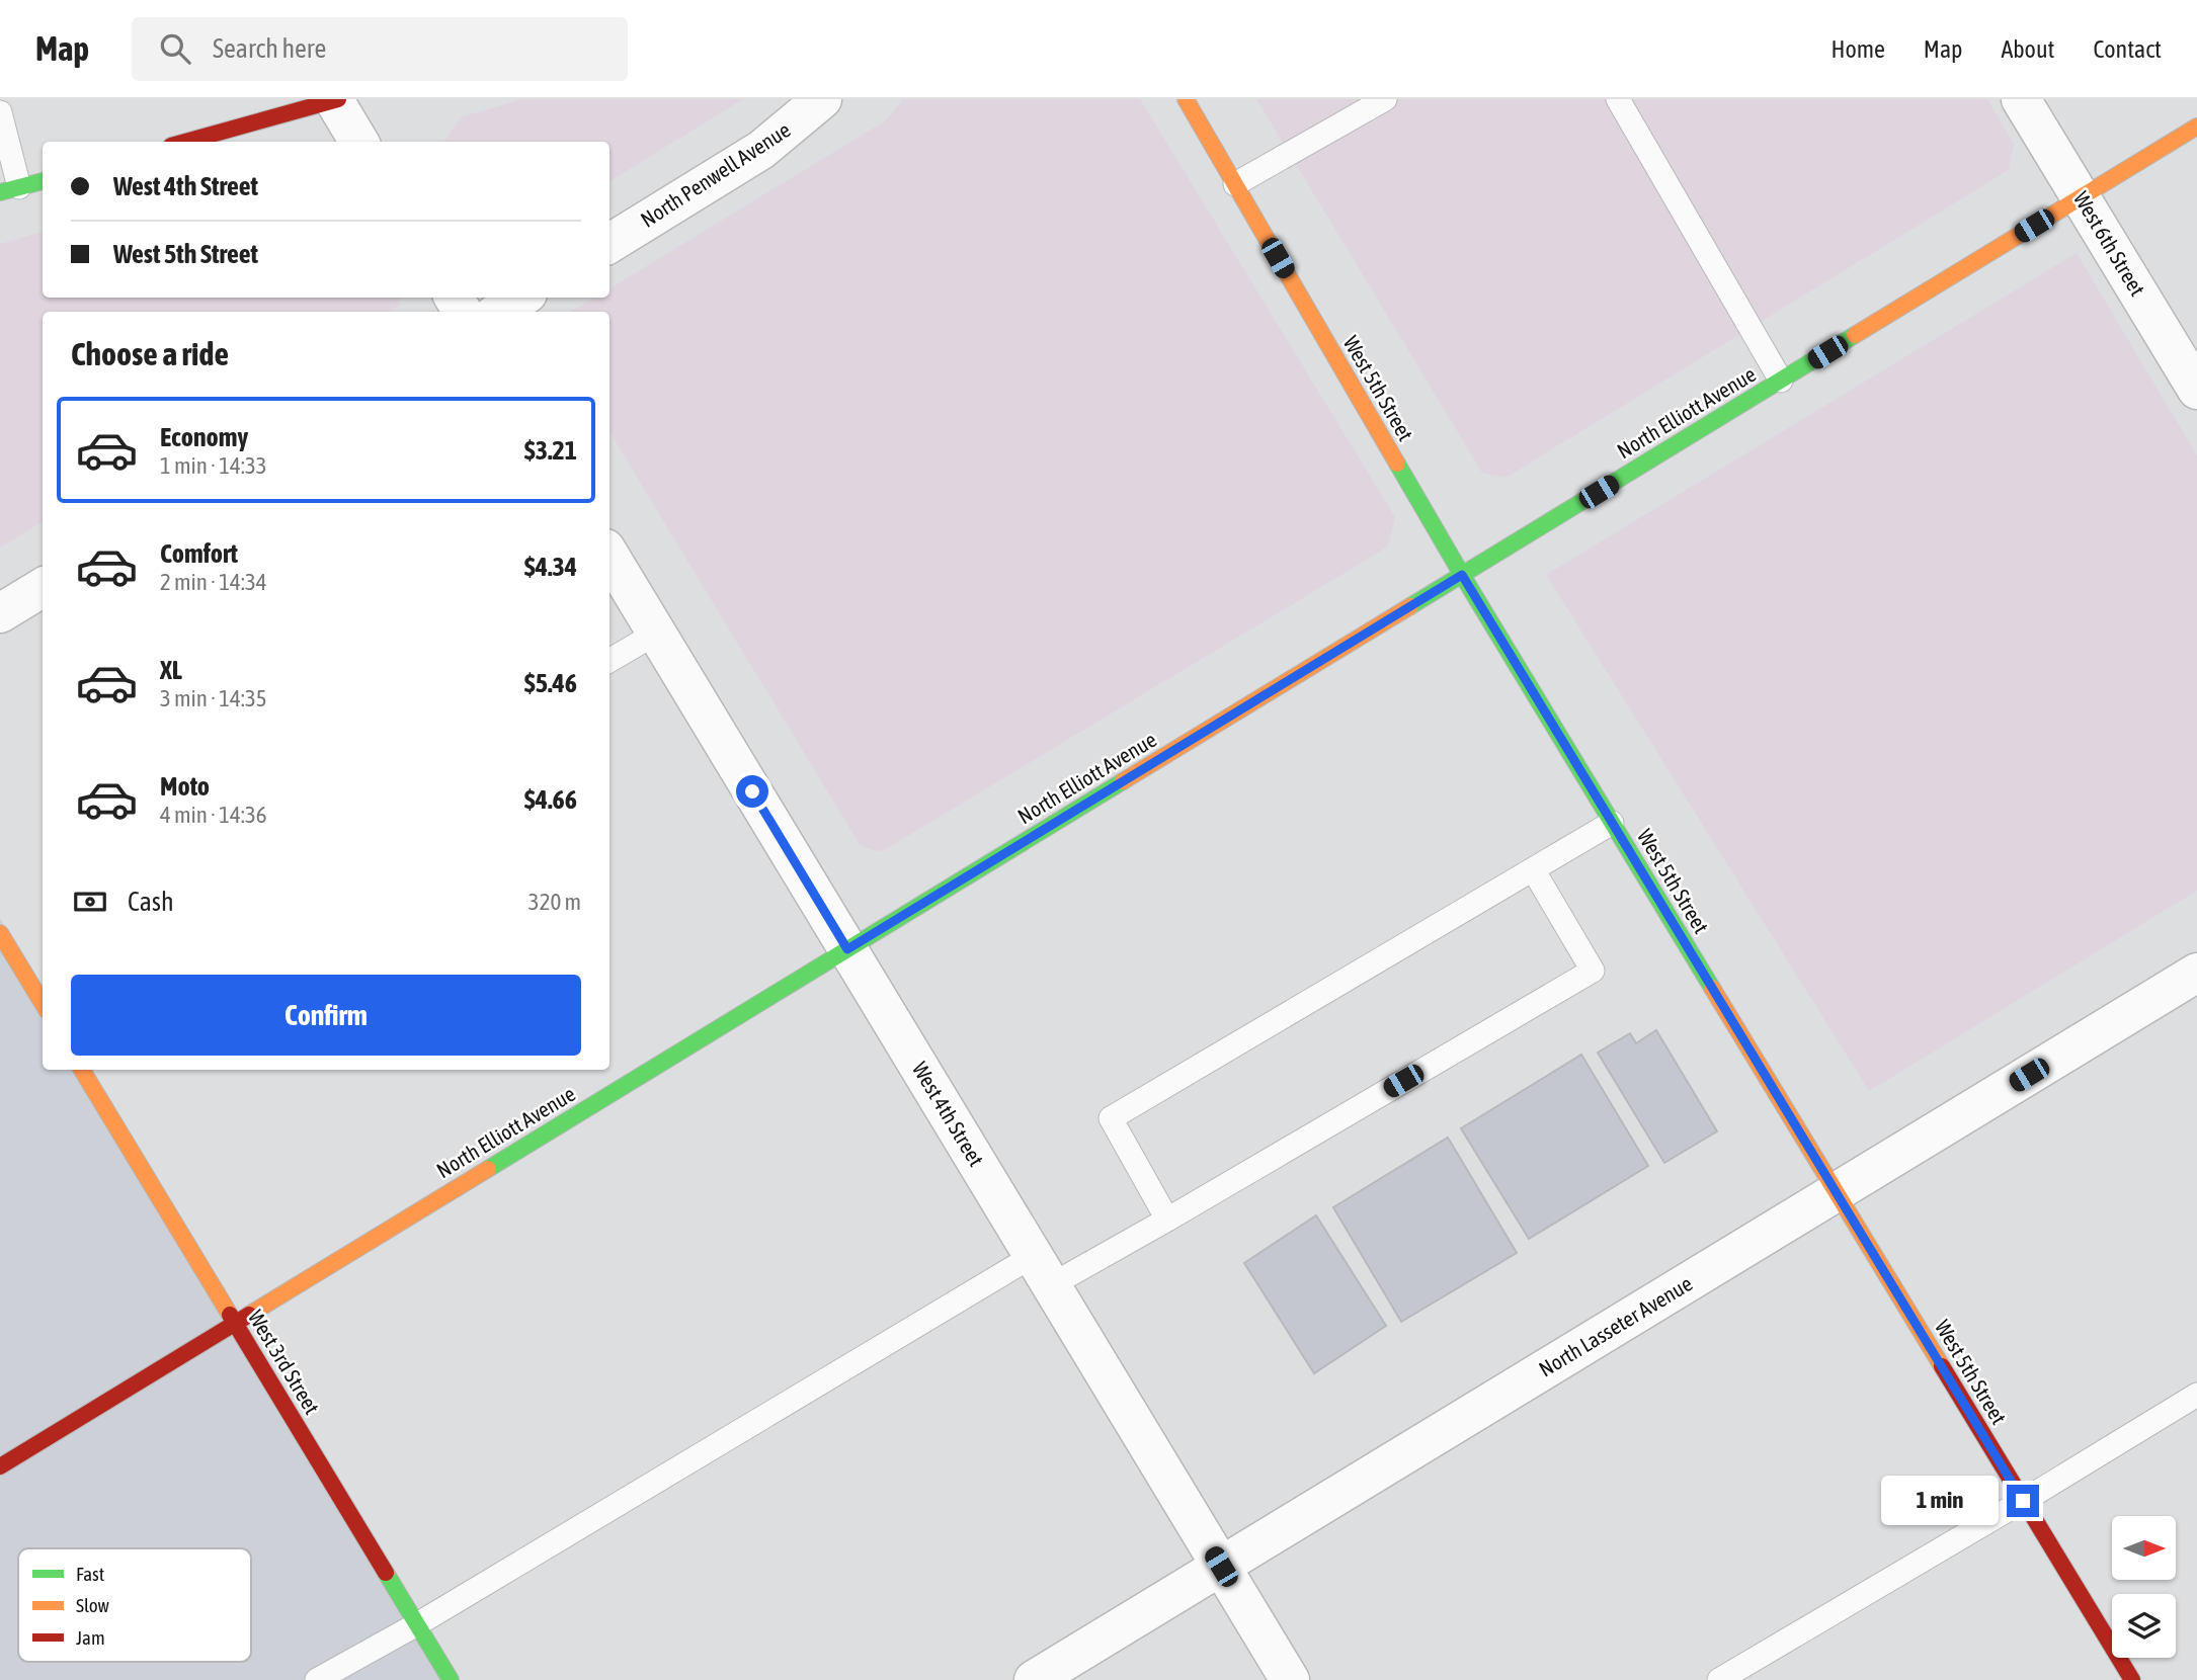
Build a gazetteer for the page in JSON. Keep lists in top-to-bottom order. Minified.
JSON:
{"streets":{"street":["North Penwell Avenue","West 6th Street","West 5th Street","North Elliott Avenue","West 4th Street","North Lasseter Avenue","West 3rd Street"]},"crossings":[["West 6th Street","North Elliott Avenue"],["West 5th Street","North Elliott Avenue"],["West 5th Street","North Lasseter Avenue"],["North Elliott Avenue","West 4th Street"],["North Elliott Avenue","West 3rd Street"],["West 4th Street","North Lasseter Avenue"]],"legend":["Fast","Slow","Jam"],"north":"right","page":{"header":"Map","search":"Search here","nav":["Home","Map","About","Contact"],"banner":["West 4th Street","West 5th Street"],"heading":"Choose a ride","list":[{"name":"Economy","note":"1 min · 14:33","value":"$3.21"},{"name":"Comfort","note":"2 min · 14:34","value":"$4.34"},{"name":"XL","note":"3 min · 14:35","value":"$5.46"},{"name":"Moto","note":"4 min · 14:36","value":"$4.66"}],"pay":["Cash","320 m"],"buttons":"Confirm","bubble":"1 min"}}
